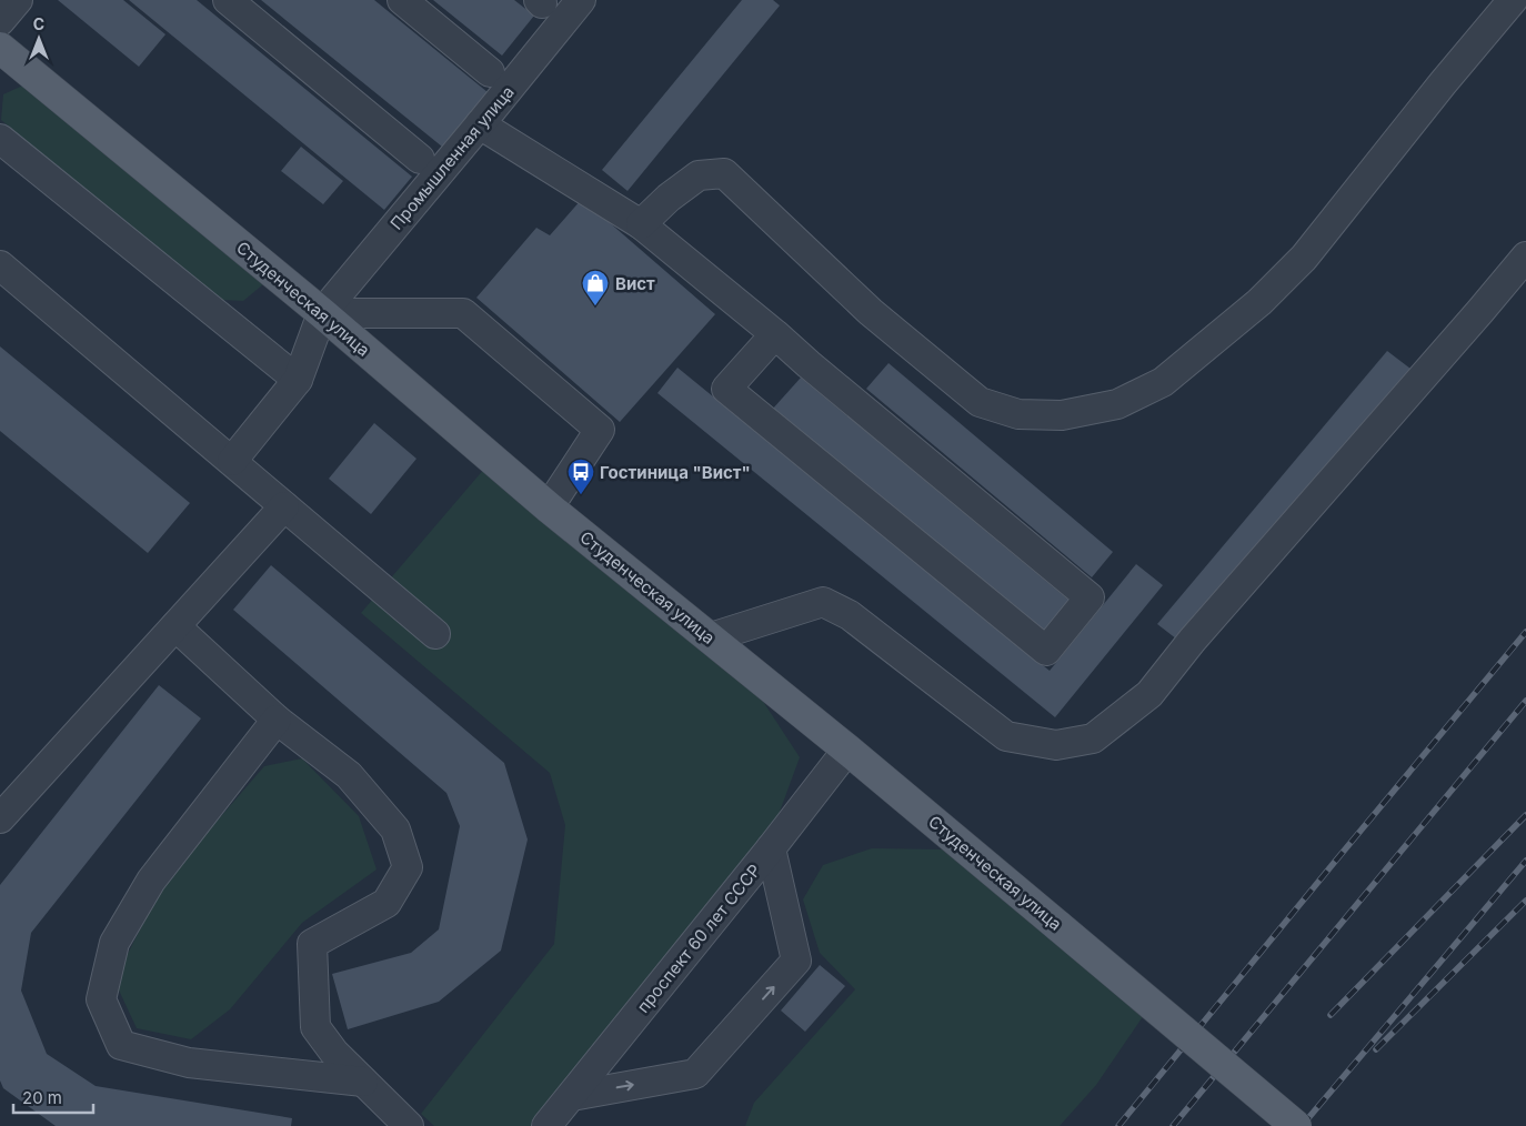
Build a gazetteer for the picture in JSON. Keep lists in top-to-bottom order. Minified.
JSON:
{"streets":{"main road":["Студенческая улица"],"street":["Промышленная улица","проспект 60 лет СССР"]},"crossings":[["Промышленная улица","Студенческая улица"],["Студенческая улица","проспект 60 лет СССР"]],"places":{"shop":["Вист"],"bus stop":["Гостиница \"Вист\""]},"scale_bar":"20 m","north":"top"}
